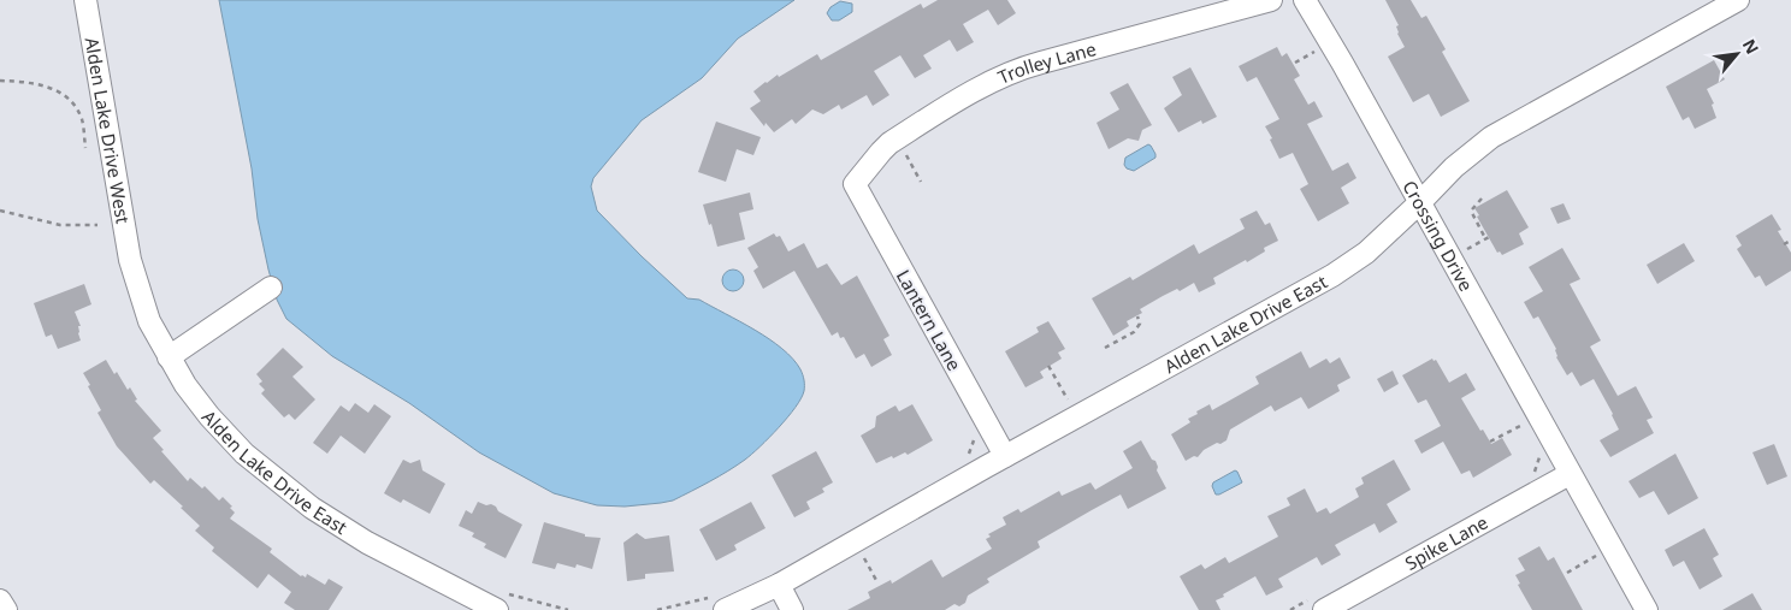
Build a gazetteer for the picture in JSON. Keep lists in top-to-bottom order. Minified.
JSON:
{"streets":{"street":["Trolley Lane","Alden Lake Drive West","Crossing Drive","Lantern Lane","Alden Lake Drive East","Spike Lane"]},"crossings":[["Trolley Lane","Lantern Lane"],["Alden Lake Drive West","Alden Lake Drive East"],["Crossing Drive","Alden Lake Drive East"],["Crossing Drive","Spike Lane"],["Lantern Lane","Alden Lake Drive East"]],"north":"top right"}
